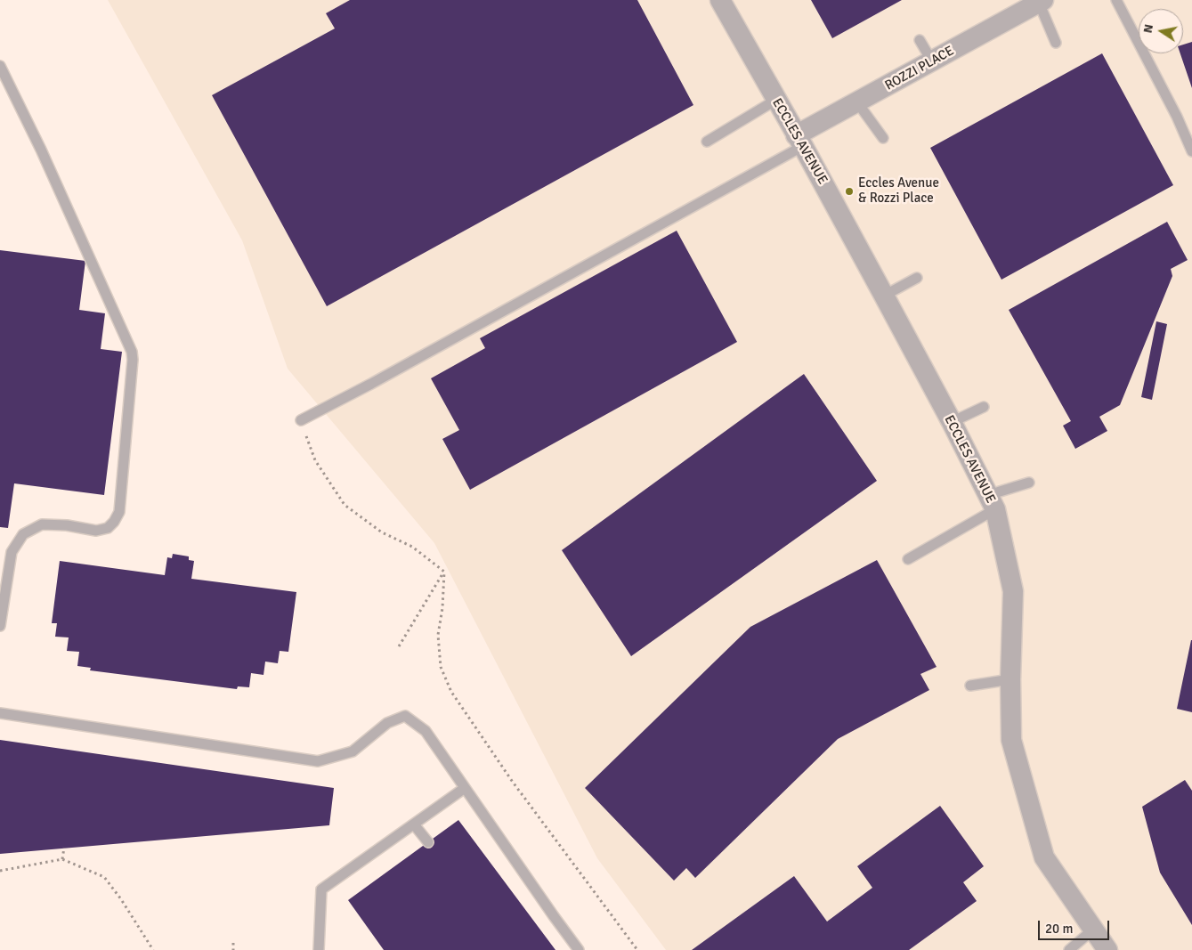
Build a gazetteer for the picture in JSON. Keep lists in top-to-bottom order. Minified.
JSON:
{"streets":{"street":["ROZZI PLACE","ECCLES AVENUE"]},"crossings":[["ROZZI PLACE","ECCLES AVENUE"]],"places":["Eccles Avenue & Rozzi Place"],"scale_bar":"20 m","north":"left"}
